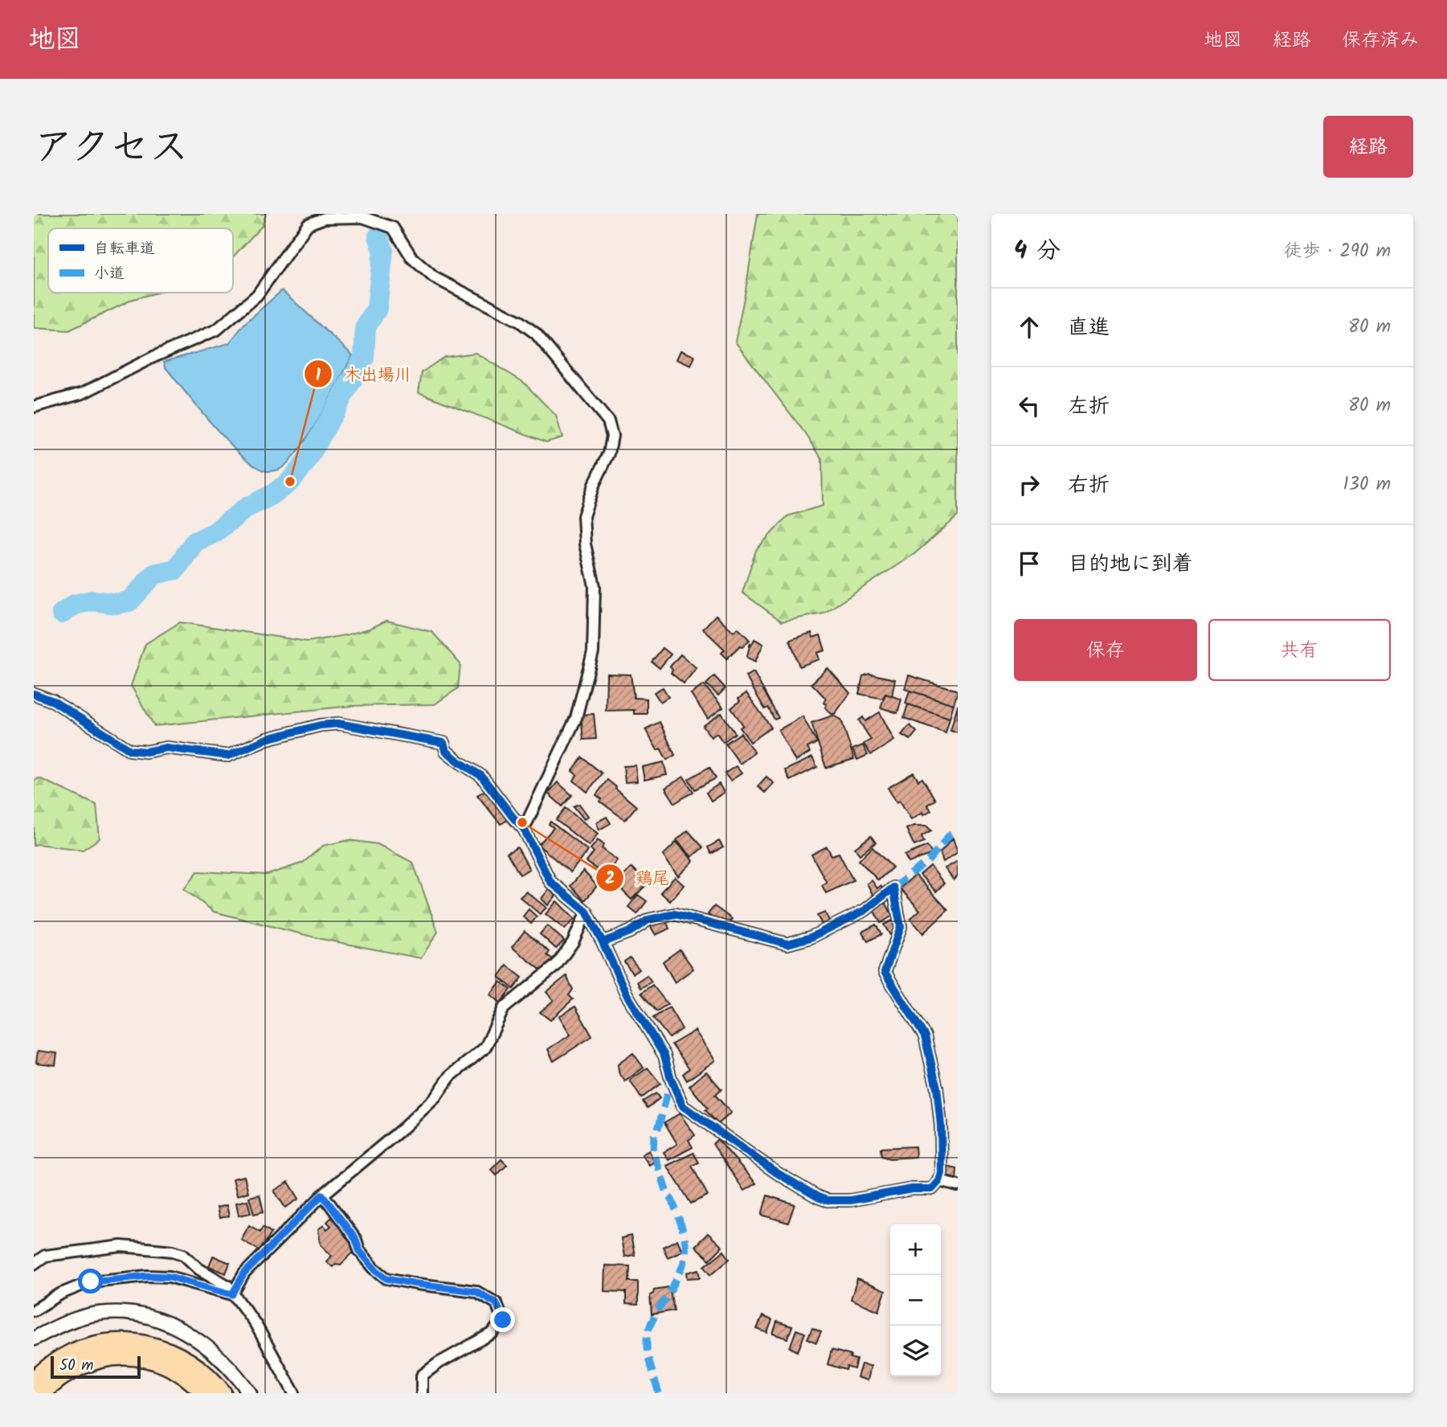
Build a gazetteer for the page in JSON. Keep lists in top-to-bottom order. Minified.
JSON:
{"places":["木出場川","鶏尾"],"legend":["自転車道","小道"],"scale_bar":"50 m","page":{"header":"地図","nav":["地図","経路","保存済み"],"title":"アクセス","buttons":["経路",["保存","共有"]],"heading":["4 分","徒歩 · 290 m"],"list":[["直進","80 m"],["左折","80 m"],["右折","130 m"],"目的地に到着"],"map_buttons":["+","−"],"scale":"50 m"}}
